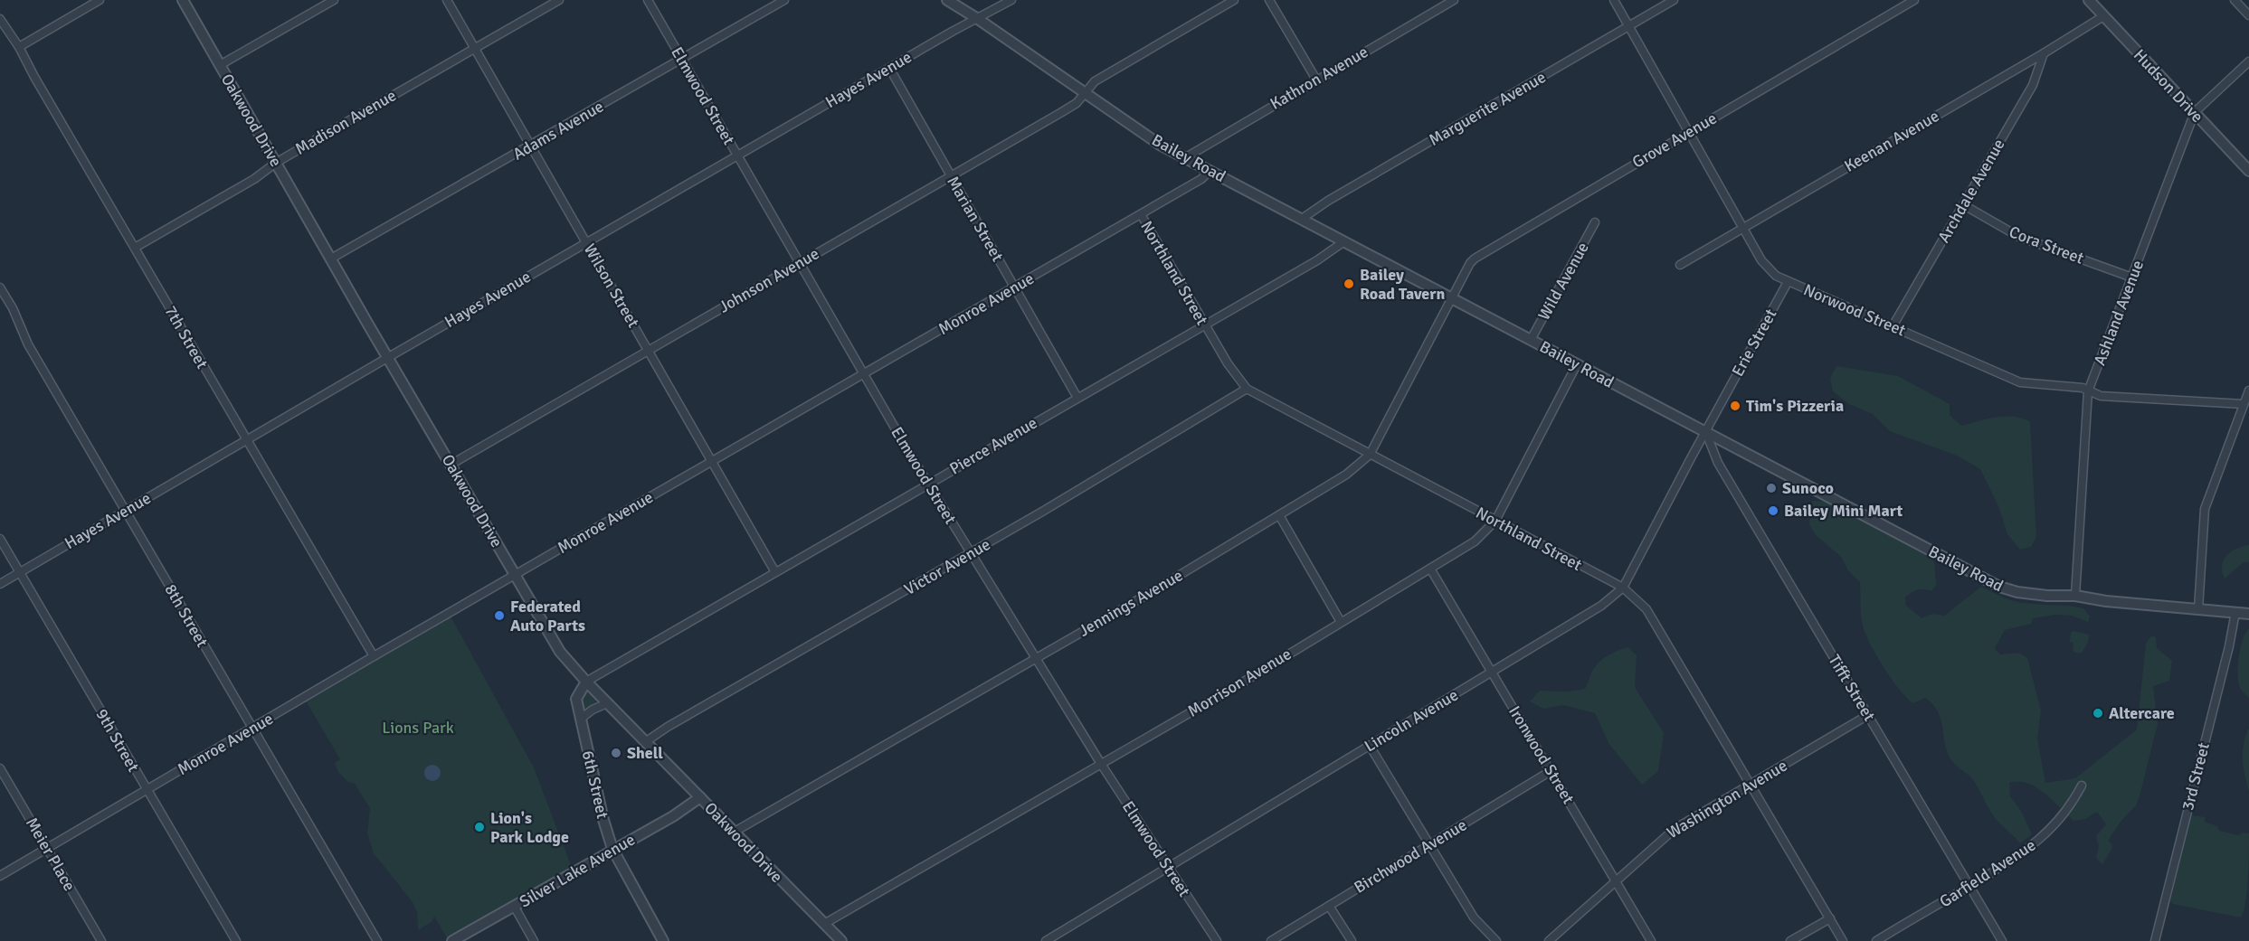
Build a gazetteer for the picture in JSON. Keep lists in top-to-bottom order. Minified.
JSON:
{"streets":{"street":["Kathron Avenue","Hayes Avenue","Hudson Drive","Elmwood Street","Marguerite Avenue","Oakwood Drive","Madison Avenue","Adams Avenue","Grove Avenue","Keenan Avenue","Bailey Road","Archdale Avenue","Marian Street","Cora Street","Northland Street","Johnson Avenue","Wild Avenue","Wilson Street","Monroe Avenue","Norwood Street","Ashland Avenue","7th Street","Erie Street","Pierce Avenue","Victor Avenue","Jennings Avenue","8th Street","Morrison Avenue","Tifft Street","Lincoln Avenue","9th Street","Ironwood Street","3rd Street","6th Street","Washington Avenue","Meier Place","Birchwood Avenue","Silver Lake Avenue","Garfield Avenue"]},"crossings":[["Kathron Avenue","Bailey Road"],["Hayes Avenue","Elmwood Street"],["Hayes Avenue","Oakwood Drive"],["Hayes Avenue","Bailey Road"],["Hayes Avenue","Marian Street"],["Hayes Avenue","Wilson Street"],["Hayes Avenue","7th Street"],["Hayes Avenue","8th Street"],["Hayes Avenue","9th Street"],["Hudson Drive","Keenan Avenue"],["Hudson Drive","Ashland Avenue"],["Elmwood Street","Adams Avenue"],["Elmwood Street","Johnson Avenue"],["Elmwood Street","Monroe Avenue"],["Elmwood Street","Pierce Avenue"],["Elmwood Street","Victor Avenue"],["Elmwood Street","Jennings Avenue"],["Elmwood Street","Morrison Avenue"],["Elmwood Street","Lincoln Avenue"],["Marguerite Avenue","Bailey Road"],["Marguerite Avenue","Norwood Street"],["Oakwood Drive","Madison Avenue"],["Oakwood Drive","Adams Avenue"],["Oakwood Drive","Johnson Avenue"],["Oakwood Drive","Monroe Avenue"],["Oakwood Drive","Pierce Avenue"],["Oakwood Drive","Victor Avenue"],["Oakwood Drive","Jennings Avenue"],["Oakwood Drive","Morrison Avenue"],["Oakwood Drive","6th Street"],["Oakwood Drive","Silver Lake Avenue"],["Madison Avenue","Wilson Street"],["Madison Avenue","7th Street"],["Adams Avenue","Wilson Street"],["Grove Avenue","Bailey Road"],["Grove Avenue","Norwood Street"],["Grove Avenue","Jennings Avenue"],["Keenan Avenue","Archdale Avenue"],["Keenan Avenue","Norwood Street"],["Bailey Road","Johnson Avenue"],["Bailey Road","Wild Avenue"],["Bailey Road","Monroe Avenue"],["Bailey Road","Ashland Avenue"],["Bailey Road","Erie Street"],["Bailey Road","Pierce Avenue"],["Bailey Road","Jennings Avenue"],["Bailey Road","Morrison Avenue"],["Bailey Road","Tifft Street"],["Bailey Road","Lincoln Avenue"],["Bailey Road","3rd Street"],["Archdale Avenue","Cora Street"],["Archdale Avenue","Norwood Street"],["Marian Street","Johnson Avenue"],["Marian Street","Monroe Avenue"],["Marian Street","Pierce Avenue"],["Cora Street","Ashland Avenue"],["Northland Street","Monroe Avenue"],["Northland Street","Pierce Avenue"],["Northland Street","Victor Avenue"],["Northland Street","Jennings Avenue"],["Northland Street","Morrison Avenue"],["Northland Street","Lincoln Avenue"],["Northland Street","Washington Avenue"],["Johnson Avenue","Wilson Street"],["Wilson Street","Monroe Avenue"],["Wilson Street","Pierce Avenue"],["Monroe Avenue","7th Street"],["Monroe Avenue","8th Street"],["Monroe Avenue","9th Street"],["Monroe Avenue","Meier Place"],["Norwood Street","Ashland Avenue"],["Norwood Street","Erie Street"],["Erie Street","Tifft Street"],["Erie Street","Lincoln Avenue"],["Pierce Avenue","6th Street"],["Morrison Avenue","Ironwood Street"],["Tifft Street","Lincoln Avenue"],["Tifft Street","Washington Avenue"],["Tifft Street","Garfield Avenue"],["Lincoln Avenue","Ironwood Street"],["Ironwood Street","Washington Avenue"],["Ironwood Street","Birchwood Avenue"],["6th Street","Silver Lake Avenue"]],"parks":["Lions Park"],"places":["Bailey Road Tavern","Tim's Pizzeria","Sunoco","Bailey Mini Mart","Federated Auto Parts","Altercare","Shell","Lion's Park Lodge"]}
